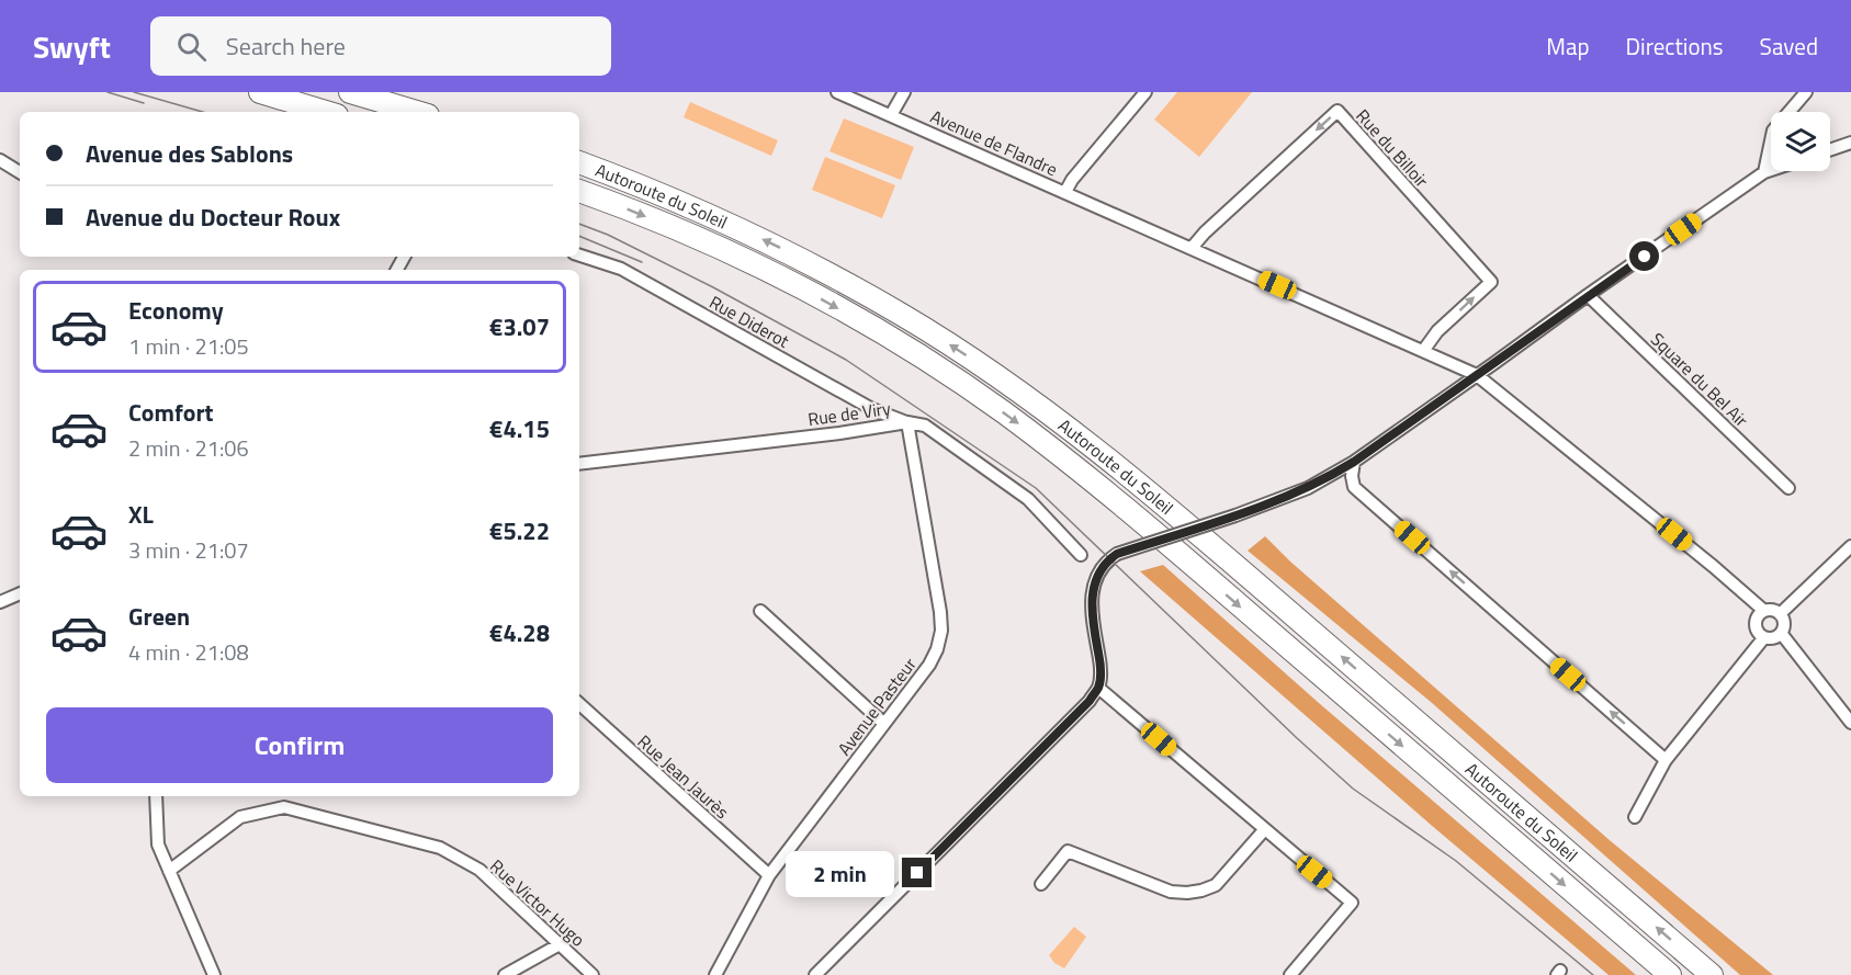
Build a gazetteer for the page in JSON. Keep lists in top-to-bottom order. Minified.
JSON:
{"streets":{"highway":["Autoroute du Soleil"],"street":["Avenue de Flandre","Rue du Billoir","Rue Diderot","Square du Bel Air","Rue de Viry","Avenue Pasteur","Rue Jean Jaurès","Rue Victor Hugo"]},"crossings":[["Avenue de Flandre","Rue du Billoir"],["Rue Diderot","Rue de Viry"],["Rue Diderot","Avenue Pasteur"],["Rue de Viry","Avenue Pasteur"],["Avenue Pasteur","Rue Jean Jaurès"]],"page":{"header":"Swyft","search":"Search here","nav":["Map","Directions","Saved"],"banner":["Avenue des Sablons","Avenue du Docteur Roux"],"list":[{"name":"Economy","note":"1 min · 21:05","value":"€3.07"},{"name":"Comfort","note":"2 min · 21:06","value":"€4.15"},{"name":"XL","note":"3 min · 21:07","value":"€5.22"},{"name":"Green","note":"4 min · 21:08","value":"€4.28"}],"buttons":"Confirm","bubble":"2 min"}}
